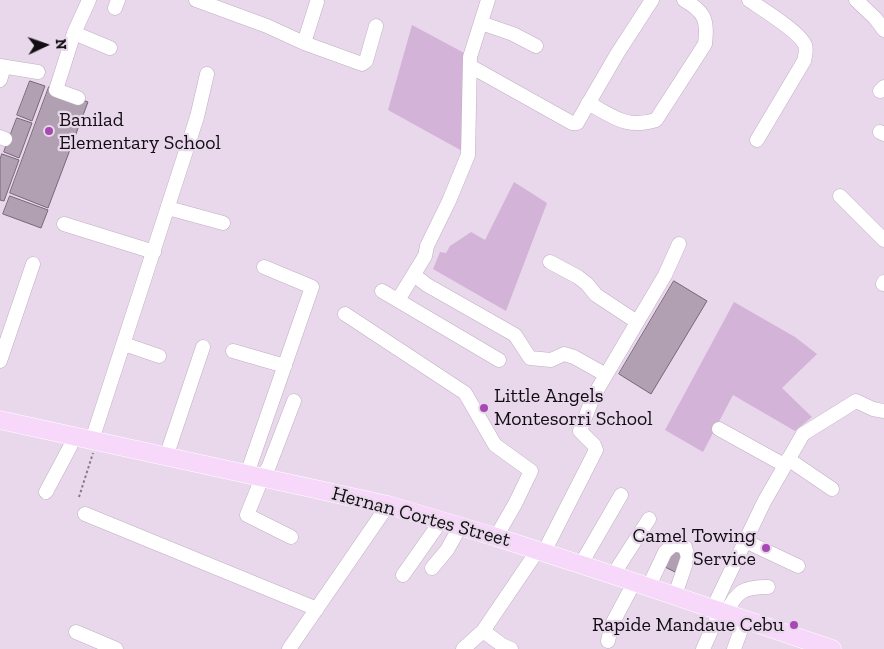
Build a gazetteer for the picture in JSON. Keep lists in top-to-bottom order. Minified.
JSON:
{"streets":{"main road":["Hernan Cortes Street"]},"places":["Banilad Elementary School","Little Angels Montesorri School","Camel Towing Service","Rapide Mandaue Cebu"],"north":"right"}
